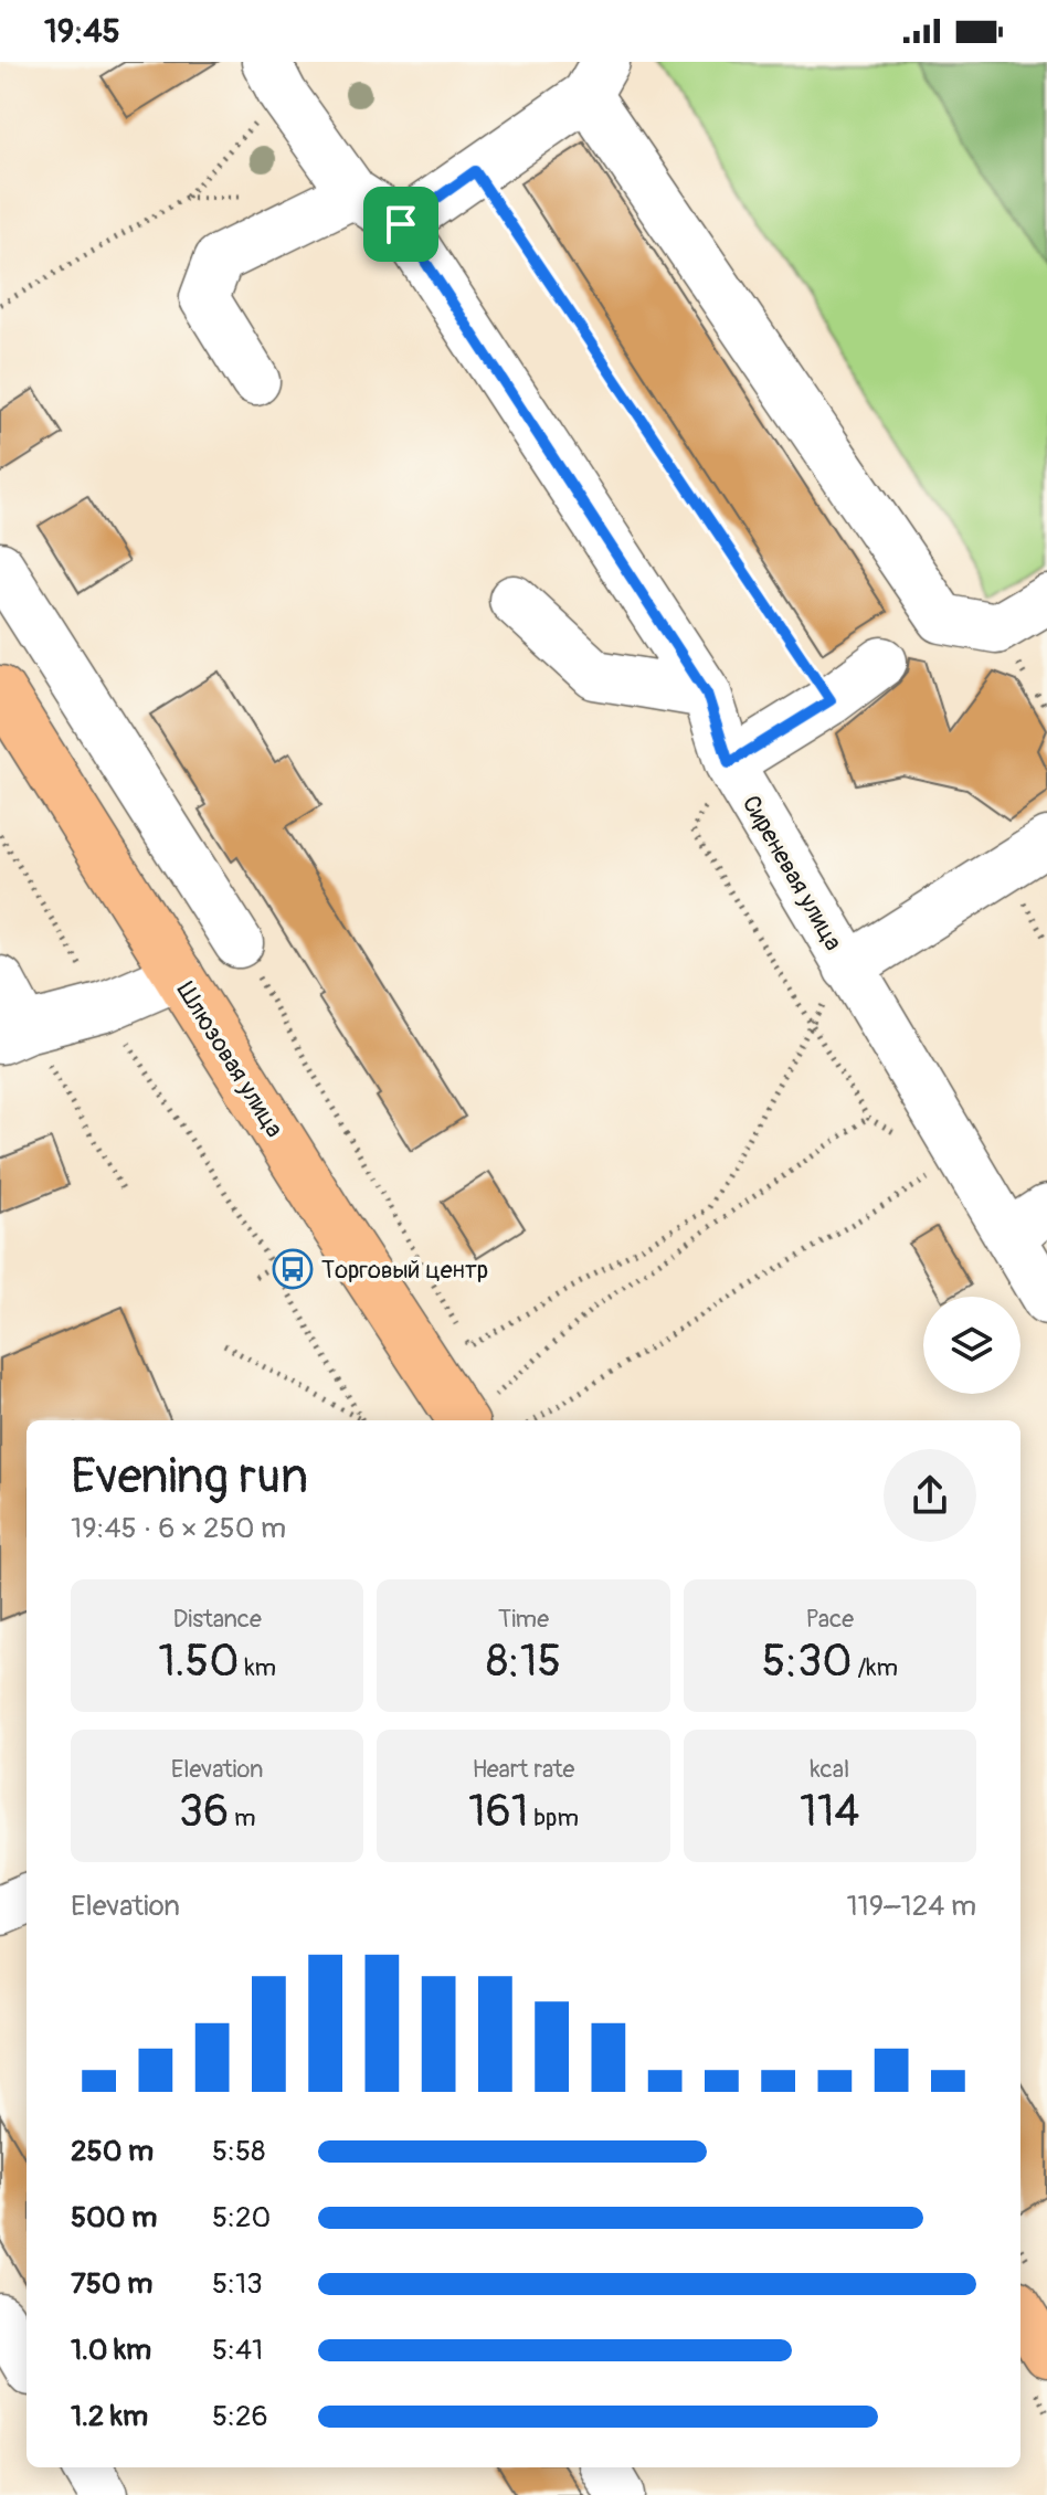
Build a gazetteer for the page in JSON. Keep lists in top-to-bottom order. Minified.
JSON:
{"streets":{"main road":["Шлюзовая улица"],"street":["Сиреневая улица"]},"places":{"bus stop":["Торговый центр"]},"page":{"status":"19:45","heading":["Evening run","19:45 · 6 × 250 m"],"stats":[["Distance","1.50 km"],["Time","8:15"],["Pace","5:30 /km"],["Elevation","36 m"],["Heart rate","161 bpm"],["kcal","114"]],"chart":["Elevation","119–124 m"],"list":[{"name":"250 m","note":"5:58"},{"name":"500 m","note":"5:20"},{"name":"750 m","note":"5:13"},{"name":"1.0 km","note":"5:41"},{"name":"1.2 km","note":"5:26"}]}}
